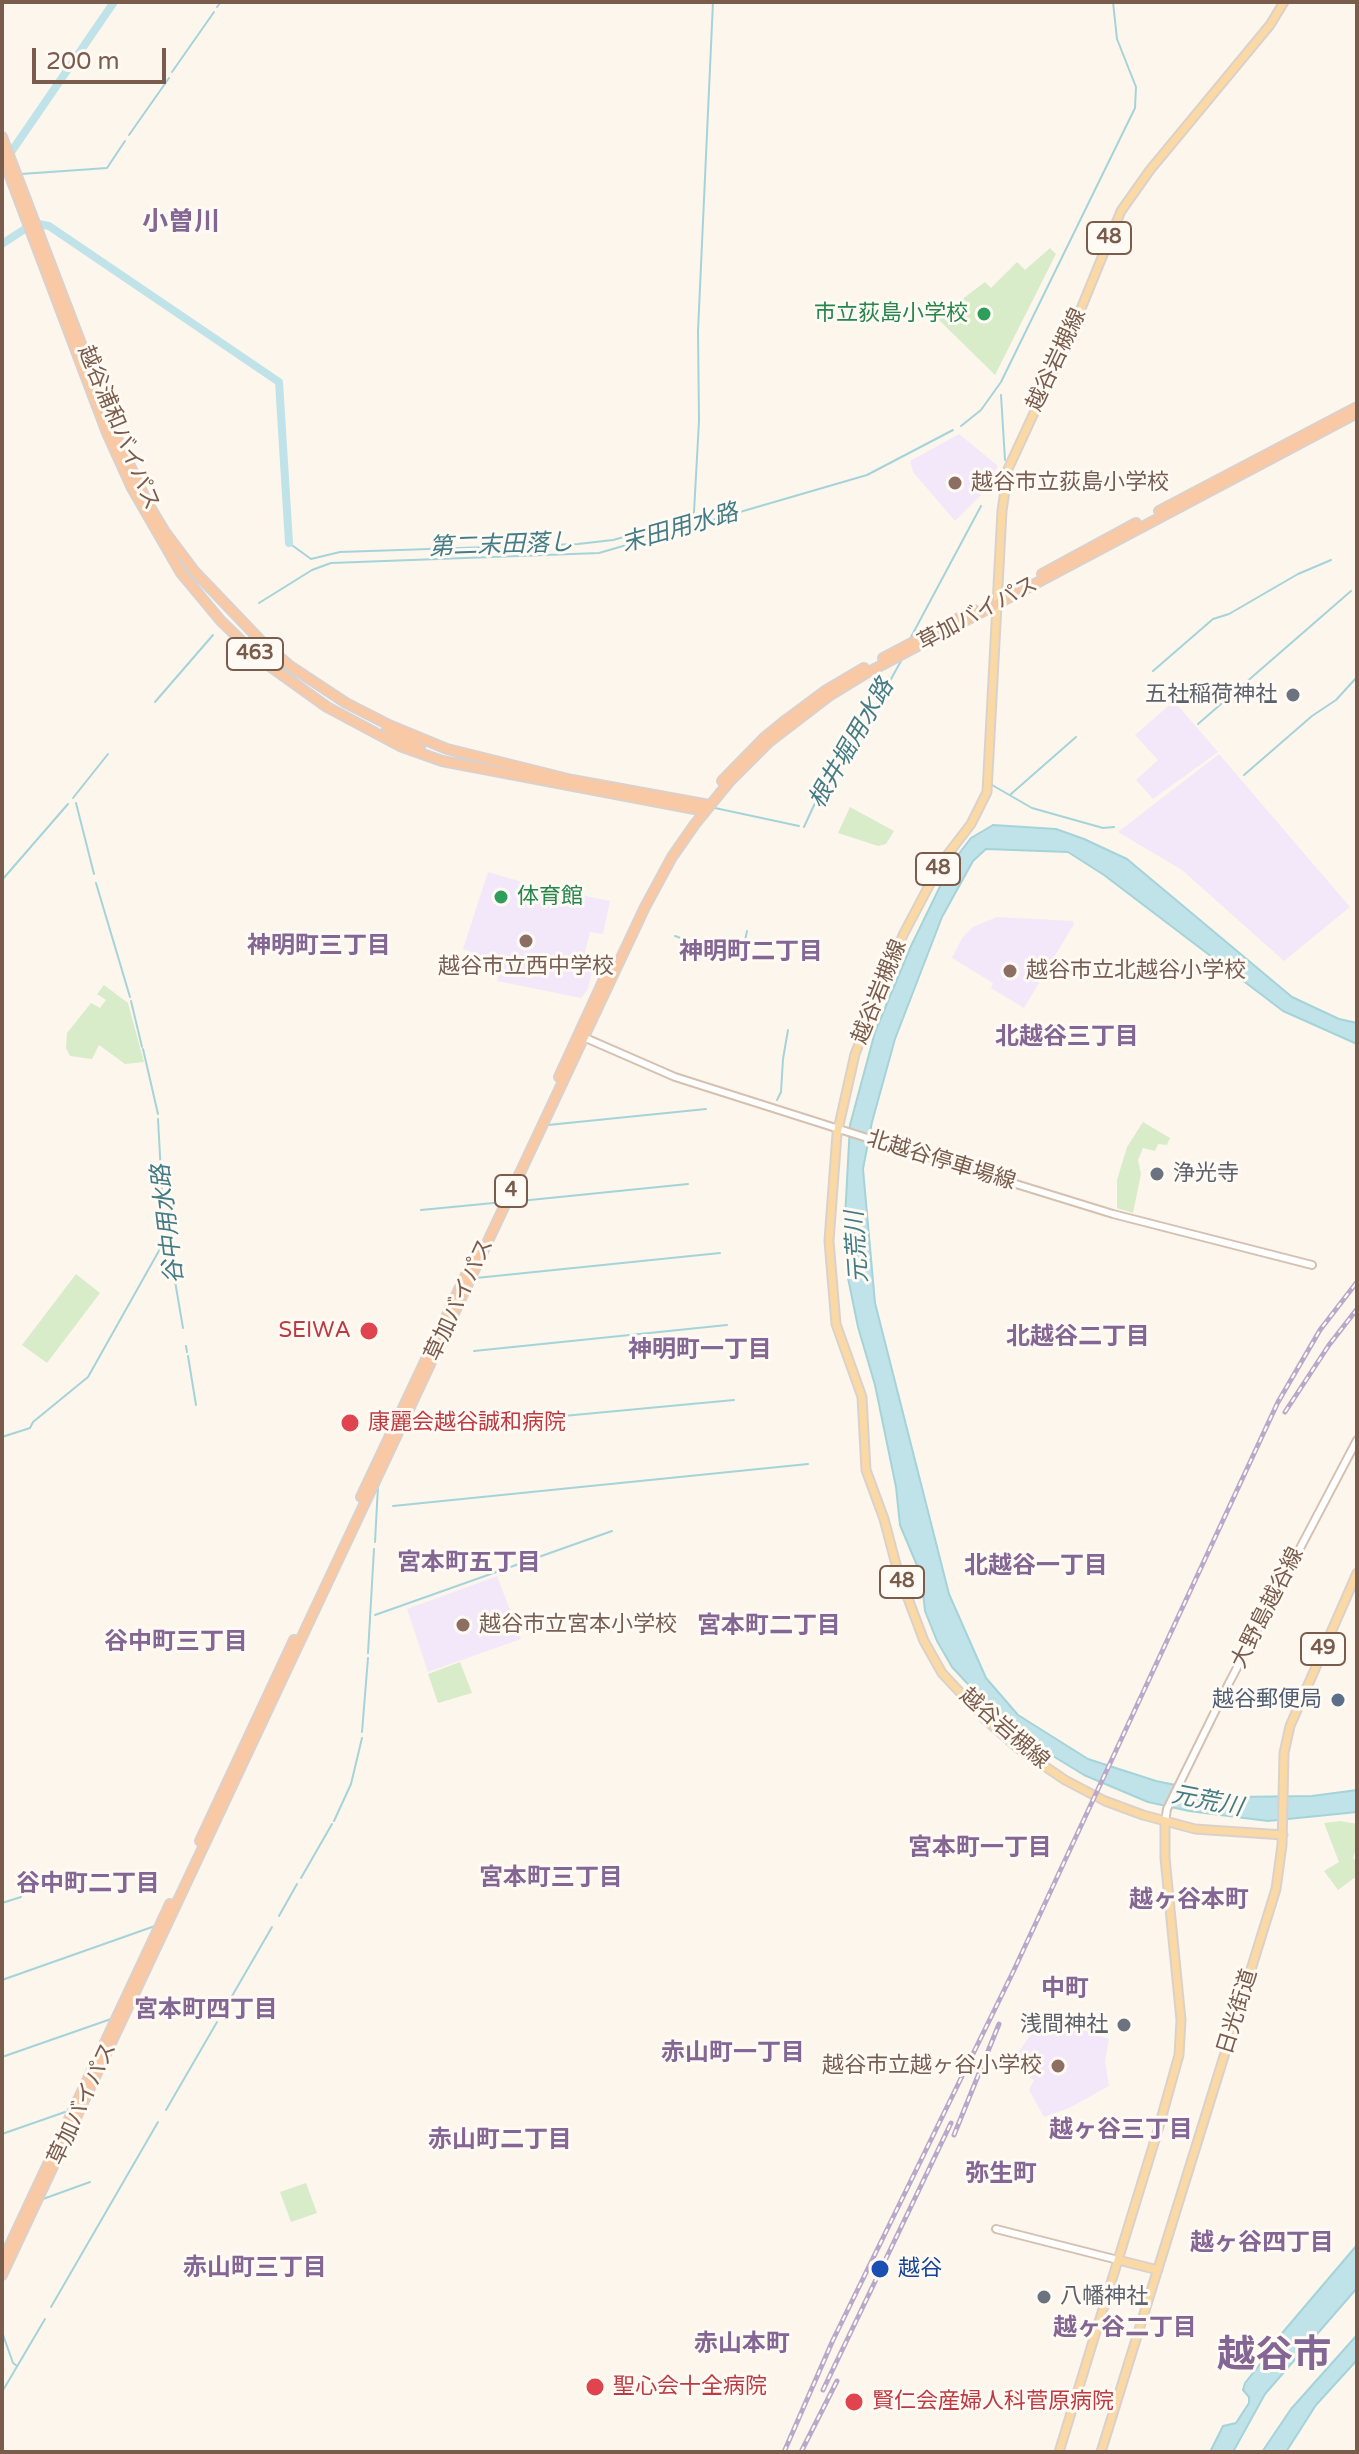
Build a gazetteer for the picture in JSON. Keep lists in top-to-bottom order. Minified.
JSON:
{"streets":{"highway":["越谷浦和バイパス","草加バイパス","463","4"],"main road":["48","越谷岩槻線","北越谷停車場線","大野島越谷線","49","日光街道"]},"crossings":[["越谷岩槻線","草加バイパス"],["越谷岩槻線","北越谷停車場線"],["越谷岩槻線","大野島越谷線"],["越谷岩槻線","日光街道"],["越谷浦和バイパス","草加バイパス"],["草加バイパス","北越谷停車場線"]],"districts":["小曽川","神明町三丁目","神明町二丁目","北越谷三丁目","北越谷二丁目","神明町一丁目","宮本町五丁目","北越谷一丁目","宮本町二丁目","谷中町三丁目","宮本町一丁目","宮本町三丁目","谷中町二丁目","越ヶ谷本町","中町","宮本町四丁目","赤山町一丁目","越ヶ谷三丁目","赤山町二丁目","弥生町","越ヶ谷四丁目","赤山町三丁目","越ヶ谷二丁目","赤山本町","越谷市"],"water":["末田用水路","第二末田落し","根井堀用水路","谷中用水路","元荒川"],"places":["市立荻島小学校","越谷市立荻島小学校","五社稲荷神社","体育館","越谷市立西中学校","越谷市立北越谷小学校","浄光寺","SEIWA","康麗会越谷誠和病院","越谷市立宮本小学校","越谷郵便局","浅間神社","越谷市立越ヶ谷小学校","越谷","八幡神社","聖心会十全病院","賢仁会産婦人科菅原病院"],"scale_bar":"200 m"}
